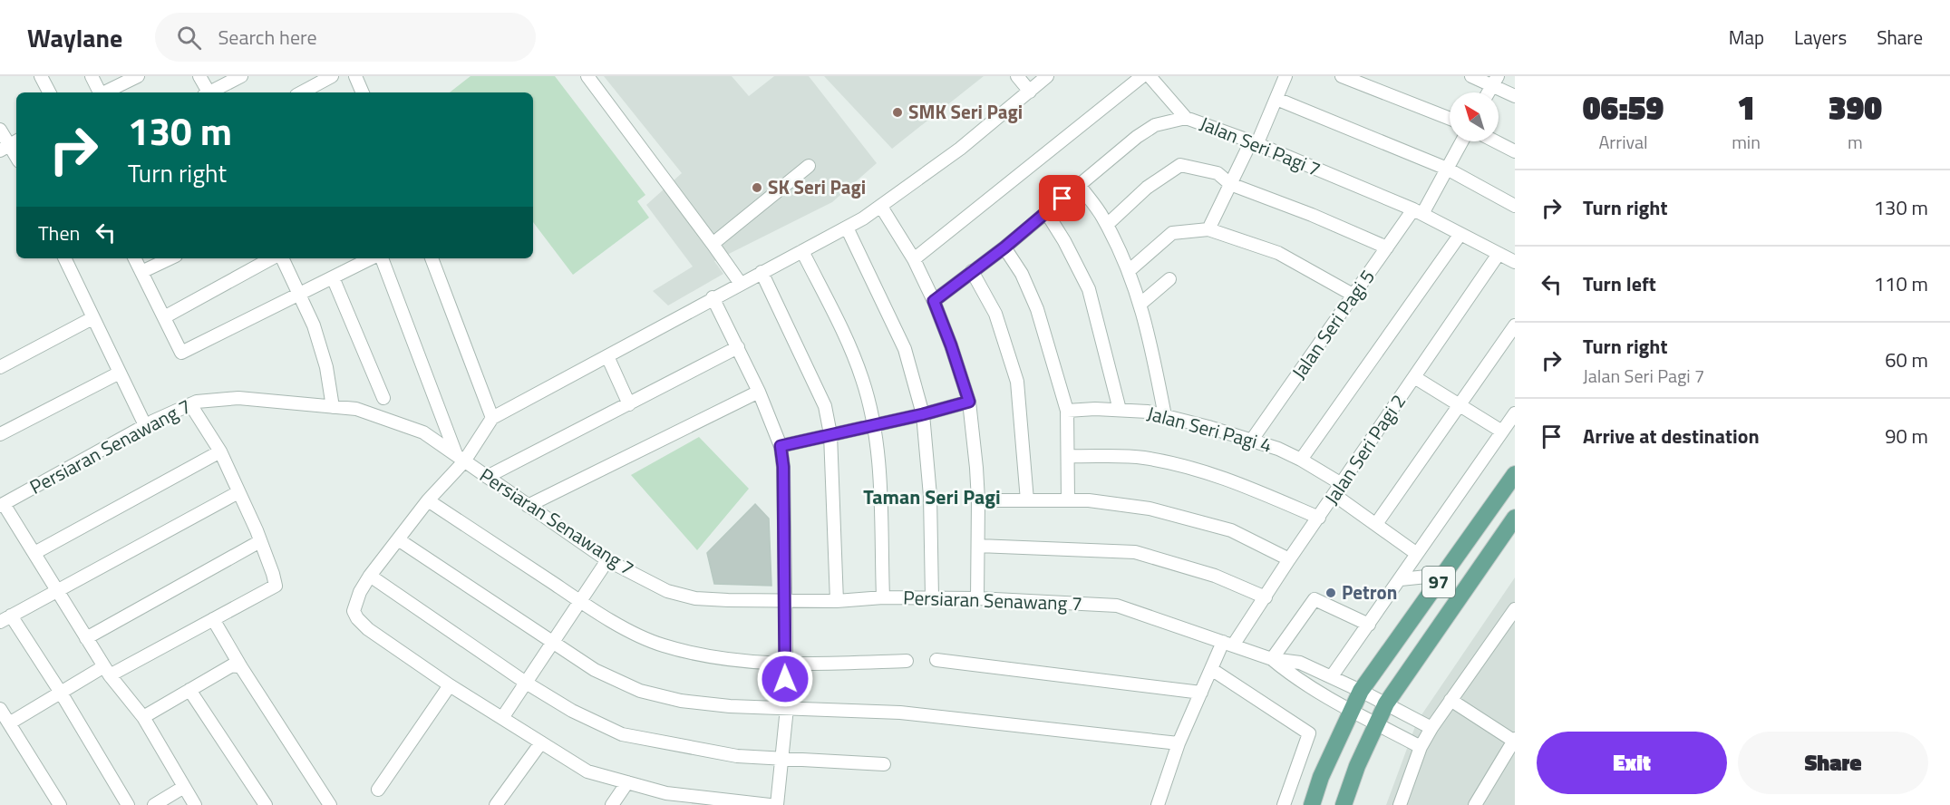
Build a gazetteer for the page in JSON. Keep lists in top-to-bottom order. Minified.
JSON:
{"streets":{"main road":["97"],"street":["Jalan Seri Pagi 7","Jalan Seri Pagi 5","Jalan Seri Pagi 4","Persiaran Senawang 7","Jalan Seri Pagi 2"]},"crossings":[["Jalan Seri Pagi 7","Jalan Seri Pagi 5"],["Jalan Seri Pagi 7","Jalan Seri Pagi 2"],["Jalan Seri Pagi 5","Jalan Seri Pagi 4"],["Jalan Seri Pagi 4","Jalan Seri Pagi 2"],["Persiaran Senawang 7","Jalan Seri Pagi 2"]],"districts":["Taman Seri Pagi"],"places":["SMK Seri Pagi","SK Seri Pagi","Petron"],"north":"top left","page":{"header":"Waylane","search":"Search here","nav":["Map","Layers","Share"],"eta":["06:59","Arrival","1","min","390","m"],"turn":["130 m","Turn right"],"list":[{"name":"Turn right","value":"130 m"},{"name":"Turn left","value":"110 m"},{"name":"Turn right","note":"Jalan Seri Pagi 7","value":"60 m"},{"name":"Arrive at destination","value":"90 m"}],"then":"Then","buttons":["Exit","Share"]}}
